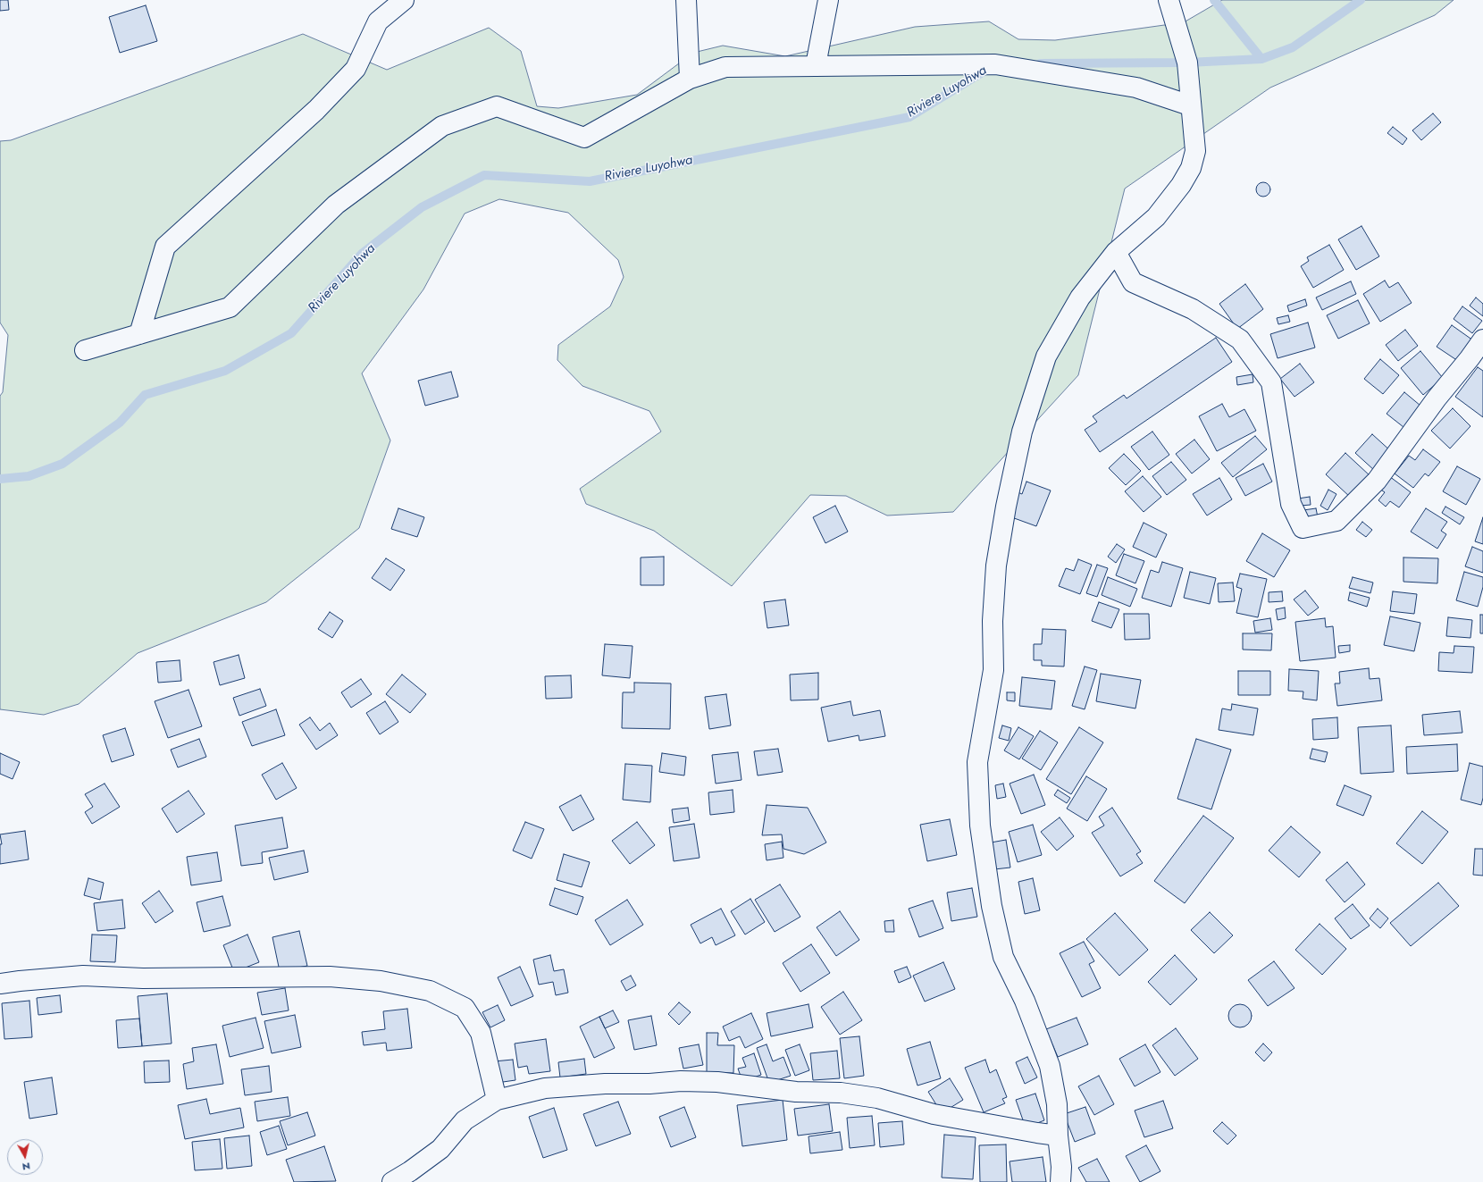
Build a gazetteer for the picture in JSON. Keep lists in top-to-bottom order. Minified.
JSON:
{"water":["Riviere Luyohwa"],"north":"bottom"}
